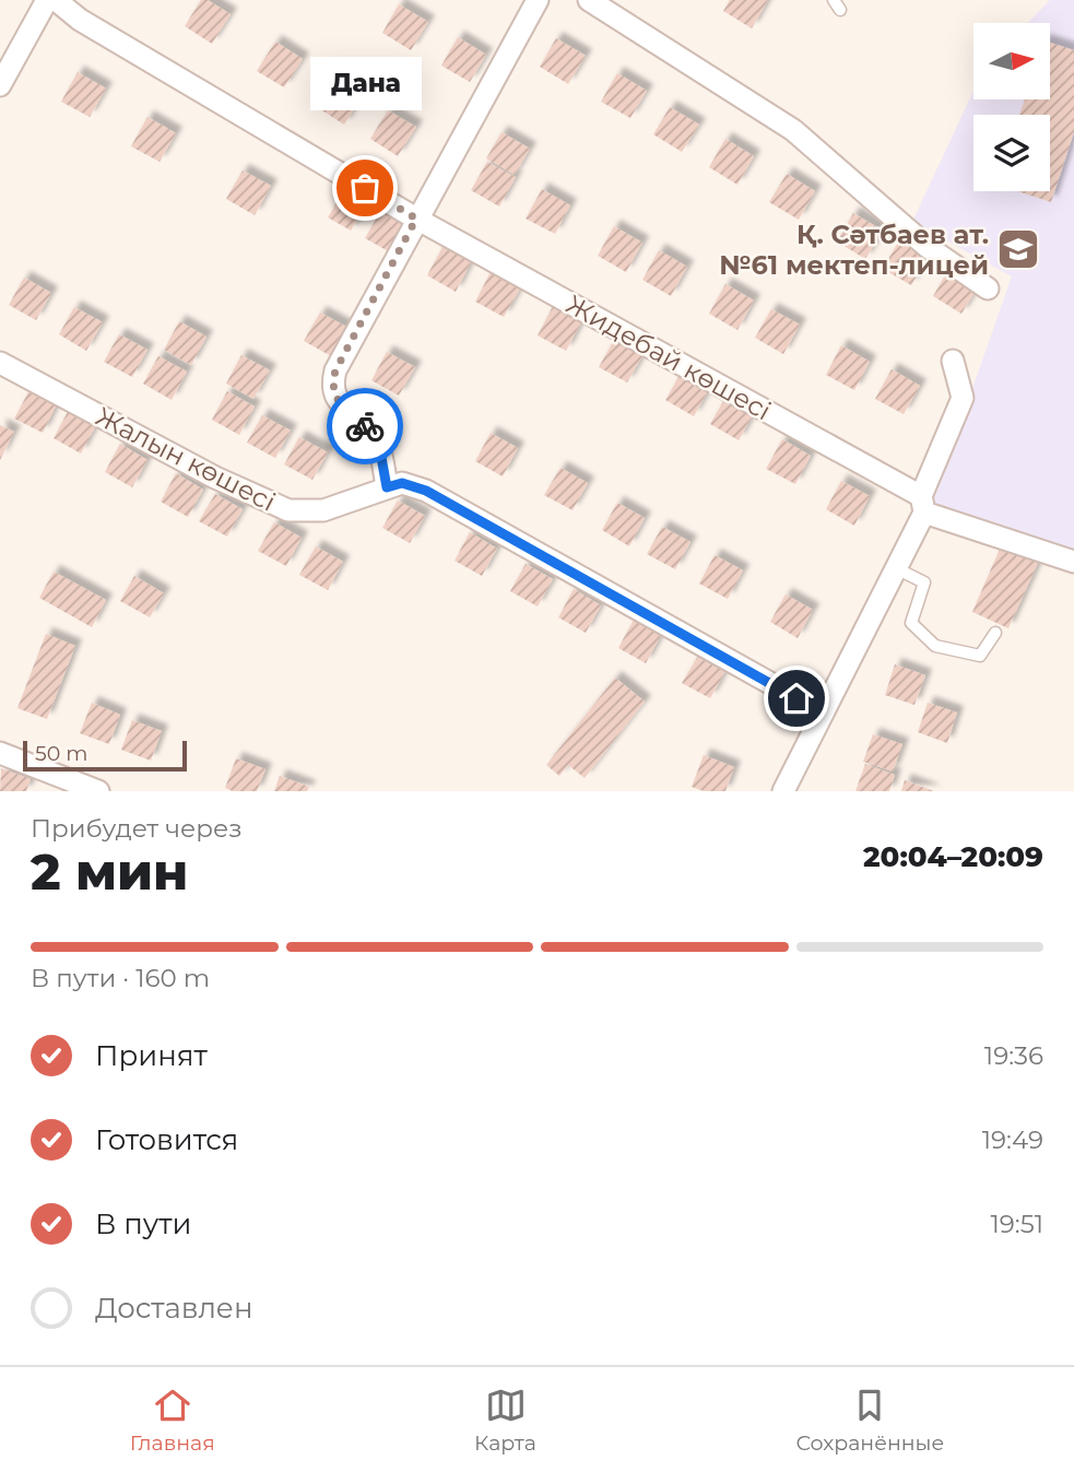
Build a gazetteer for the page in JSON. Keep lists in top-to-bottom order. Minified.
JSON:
{"streets":{"street":["Жидебай көшесі","Жалын көшесі"]},"places":{"other":["Дана"],"school or university":["Қ. Сәтбаев ат. №61 мектеп-лицей"]},"scale_bar":"50 m","north":"right","page":{"bubble":"Дана","scale":"50 m","heading":["2 мин","Прибудет через","20:04–20:09"],"bar":"В пути · 160 m","list":[["Принят","19:36"],["Готовится","19:49"],["В пути","19:51"],"Доставлен"],"tabs":["Главная","Карта","Сохранённые"]}}
